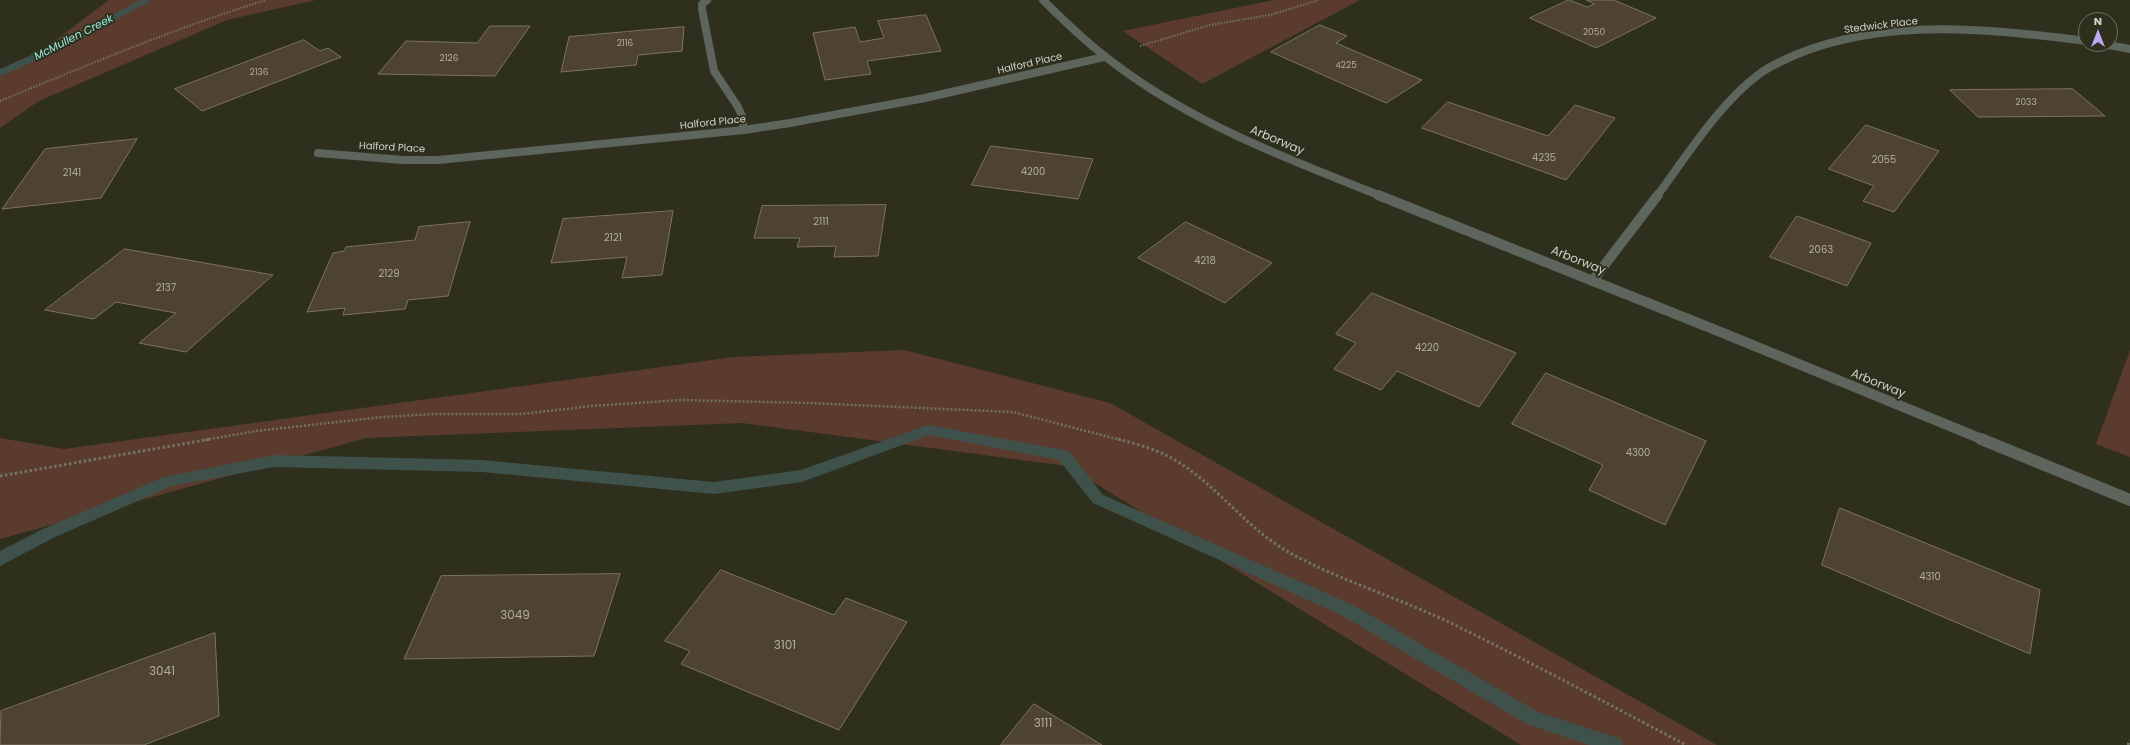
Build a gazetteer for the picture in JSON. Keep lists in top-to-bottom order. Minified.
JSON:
{"streets":{"street":["Stedwick Place","Halford Place","Arborway"]},"crossings":[["Stedwick Place","Arborway"],["Halford Place","Arborway"]],"water":["McMullen Creek"],"house_numbers":["2050","2116","2126","4225","2136","2033","4235","2055","4200","2141","2111","2121","2063","4218","2129","2137","4220","4300","4310","3049","3101","3041","3111"],"north":"top"}
